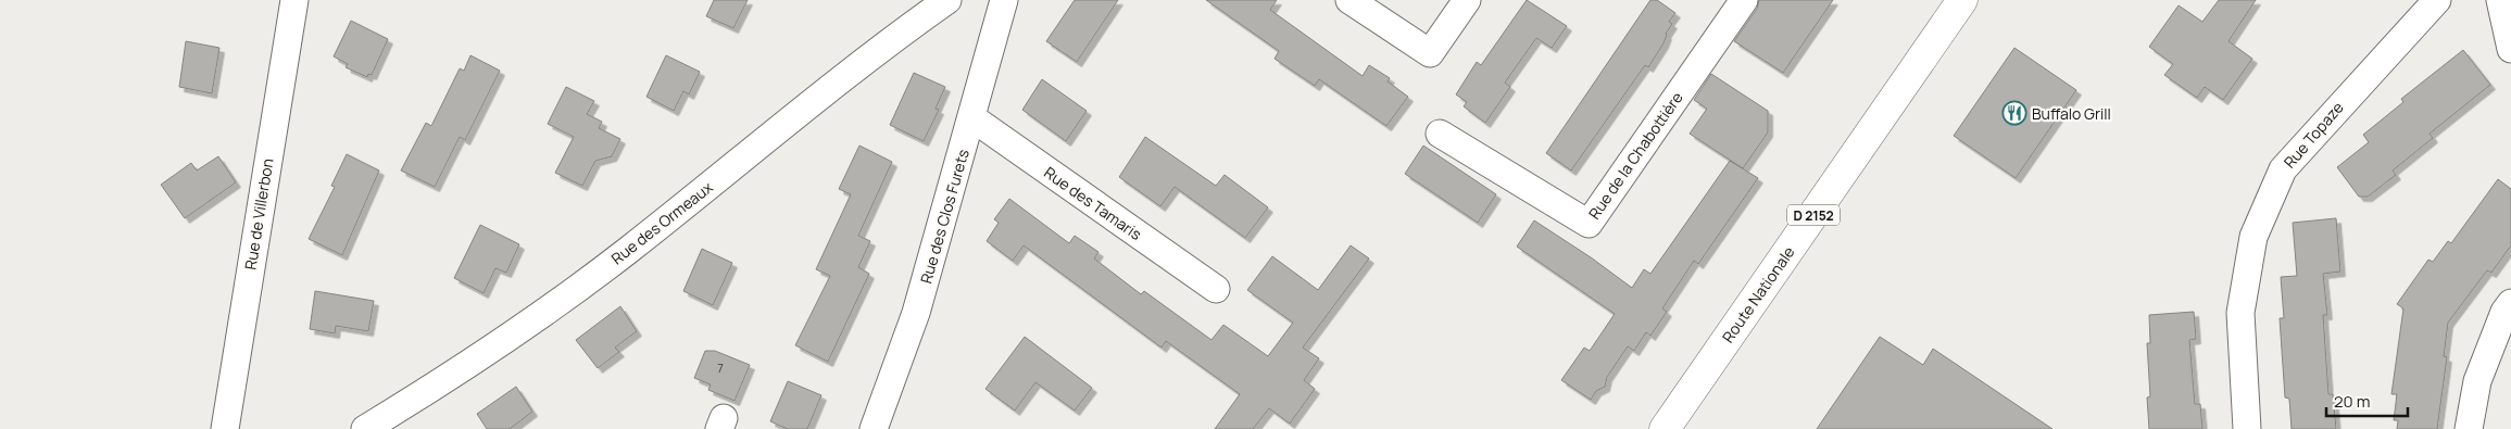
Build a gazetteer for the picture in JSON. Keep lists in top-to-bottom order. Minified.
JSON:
{"streets":{"main road":["D 2152","Route Nationale"],"street":["Rue Topaze","Rue de la Chabottière","Rue des Tamaris","Rue de Villerbon","Rue des Clos Furets","Rue des Ormeaux"]},"crossings":[["Rue des Tamaris","Rue des Clos Furets"]],"places":{"restaurant":["Buffalo Grill"]},"house_numbers":["7"],"scale_bar":"20 m"}
